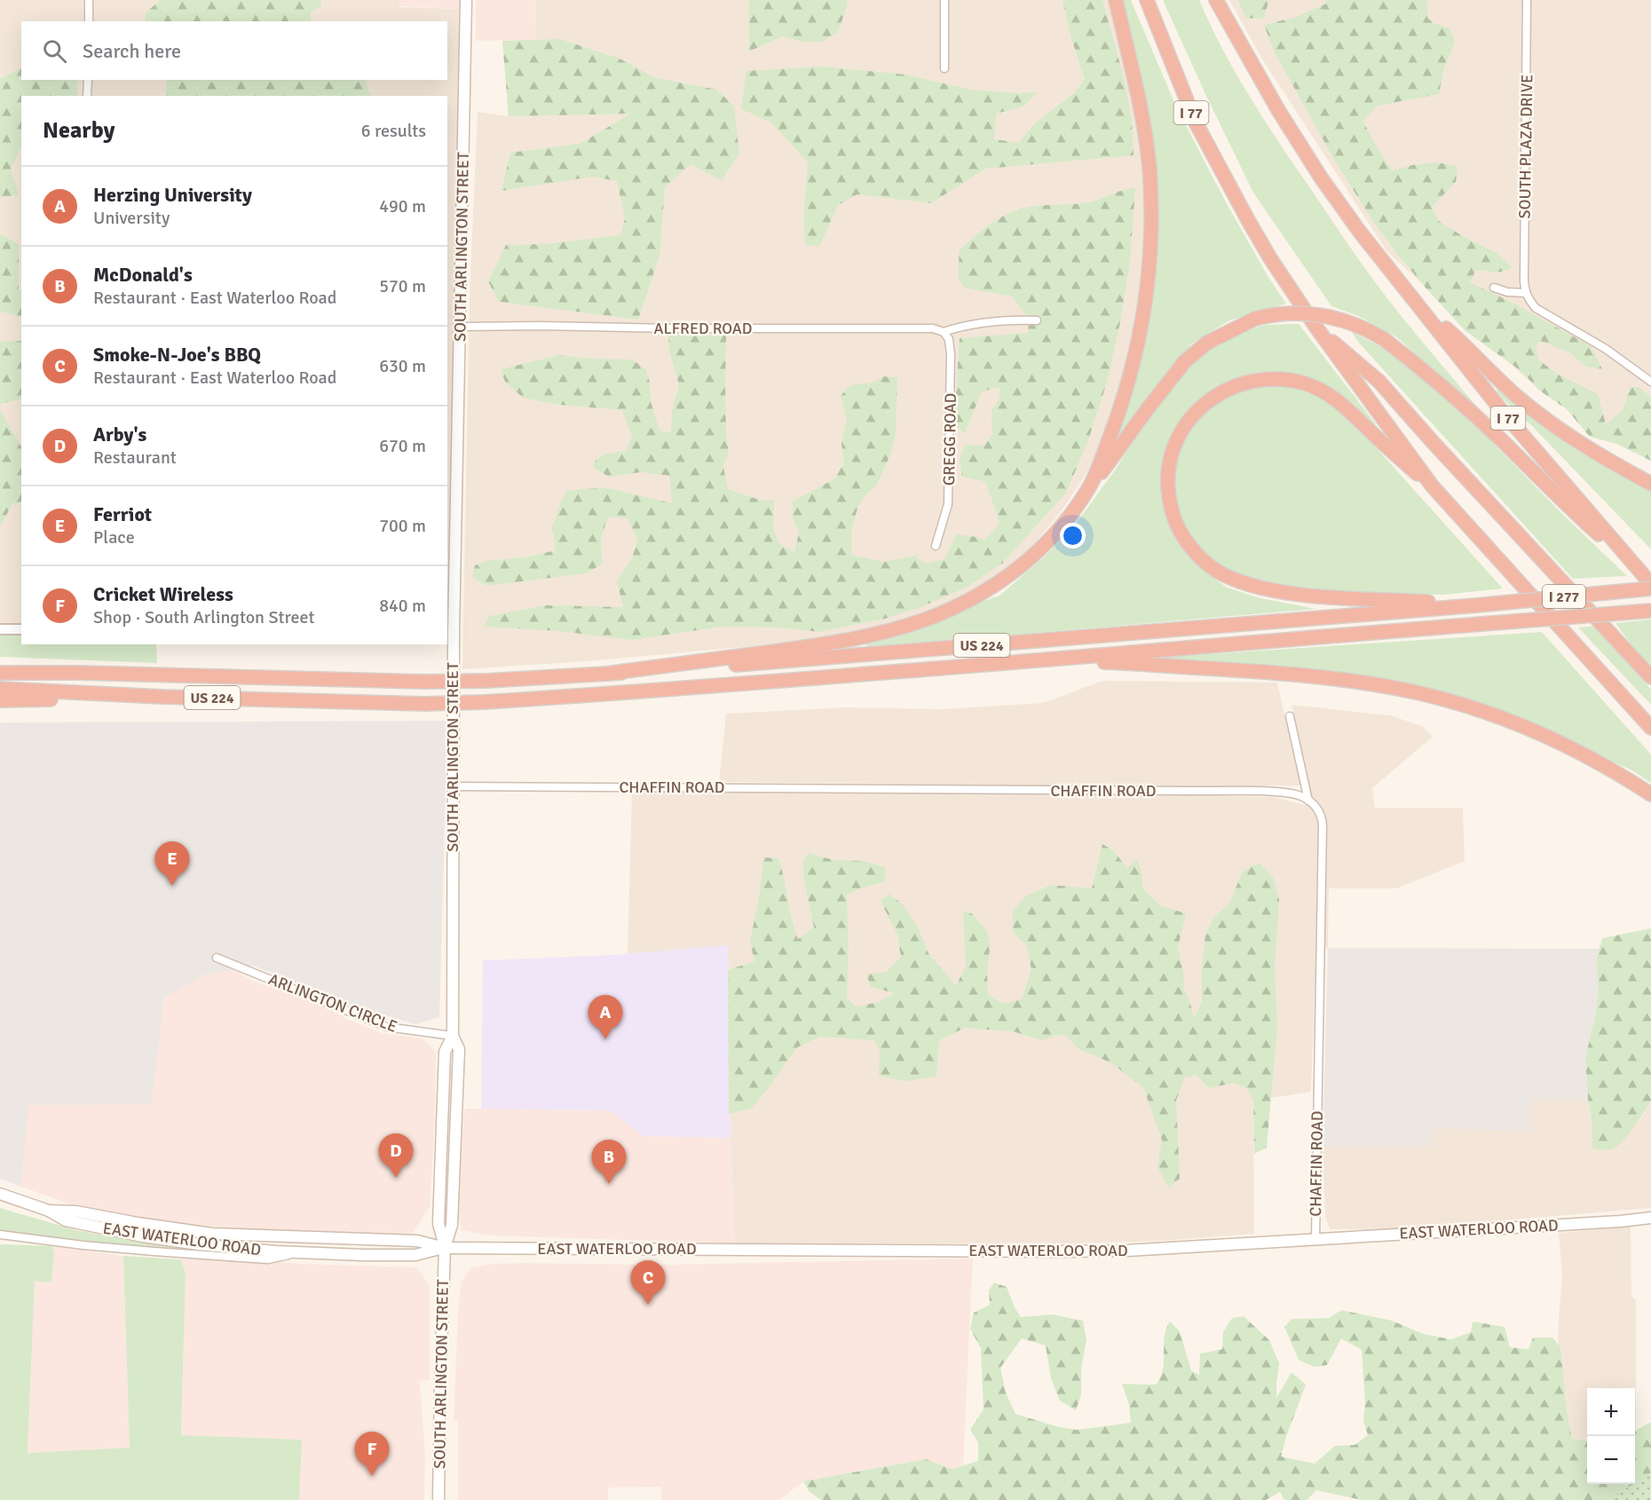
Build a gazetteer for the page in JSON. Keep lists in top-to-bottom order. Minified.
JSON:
{"streets":{"highway":["I 77","I 277","US 224"],"main road":["SOUTH ARLINGTON STREET","EAST WATERLOO ROAD"],"street":["SOUTH PLAZA DRIVE","ALFRED ROAD","GREGG ROAD","CHAFFIN ROAD","ARLINGTON CIRCLE"]},"crossings":[["SOUTH ARLINGTON STREET","ALFRED ROAD"],["SOUTH ARLINGTON STREET","CHAFFIN ROAD"],["SOUTH ARLINGTON STREET","ARLINGTON CIRCLE"],["SOUTH ARLINGTON STREET","EAST WATERLOO ROAD"],["ALFRED ROAD","GREGG ROAD"],["I 277","US 224"],["CHAFFIN ROAD","EAST WATERLOO ROAD"]],"page":{"search":"Search here","heading":["Nearby","6 results"],"list":[{"mark":"A","name":"Herzing University","note":"University","value":"490 m"},{"mark":"B","name":"McDonald's","note":"Restaurant · East Waterloo Road","value":"570 m"},{"mark":"C","name":"Smoke-N-Joe's BBQ","note":"Restaurant · East Waterloo Road","value":"630 m"},{"mark":"D","name":"Arby's","note":"Restaurant","value":"670 m"},{"mark":"E","name":"Ferriot","note":"Place","value":"700 m"},{"mark":"F","name":"Cricket Wireless","note":"Shop · South Arlington Street","value":"840 m"}],"pins":["E","A","D","B","C","F"],"map_buttons":["+","−"]}}
